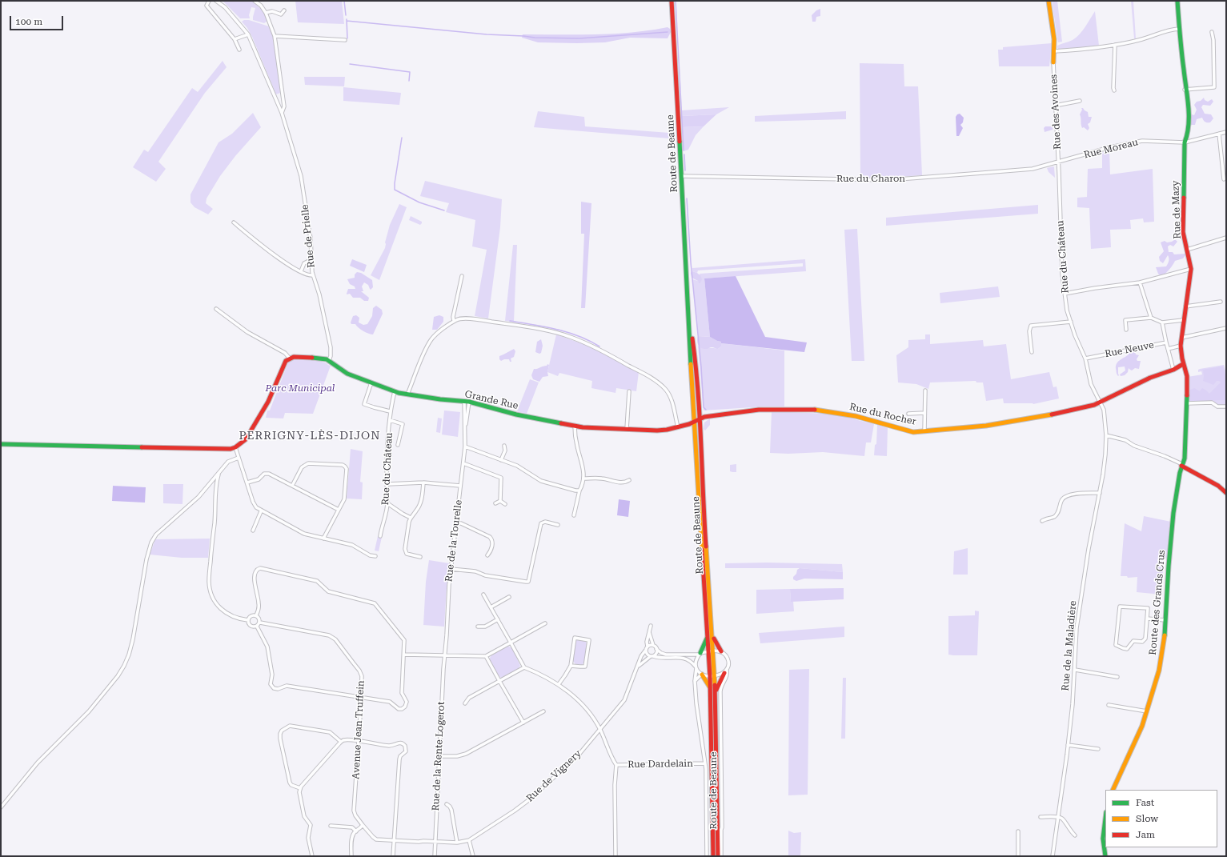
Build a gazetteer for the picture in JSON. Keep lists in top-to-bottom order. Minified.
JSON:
{"streets":{"main road":["Route de Beaune","Rue de Mazy","Grande Rue","Rue du Rocher","Route des Grands Crus"],"street":["Rue des Avoines","Rue Moreau","Rue du Charon","Rue de Prielle","Rue du Château","Rue Neuve","Rue de la Tourelle","Rue de la Maladière","Avenue Jean Truffein","Rue de la Rente Logerot","Rue Dardelain","Rue de Vignery"]},"crossings":[["Rue des Avoines","Rue Moreau"],["Rue des Avoines","Rue du Charon"],["Rue des Avoines","Rue du Château"],["Rue Moreau","Rue du Charon"],["Rue Moreau","Rue de Mazy"],["Rue Moreau","Rue du Château"],["Route de Beaune","Rue du Charon"],["Route de Beaune","Grande Rue"],["Route de Beaune","Rue du Rocher"],["Rue du Charon","Rue du Château"],["Rue de Mazy","Rue du Rocher"],["Rue de Mazy","Route des Grands Crus"],["Rue de Prielle","Grande Rue"],["Rue du Château","Rue Neuve"],["Rue du Château","Grande Rue"],["Rue du Château","Rue du Rocher"],["Rue du Château","Rue de la Maladière"],["Rue Neuve","Rue du Rocher"],["Grande Rue","Rue du Rocher"],["Grande Rue","Rue de la Tourelle"],["Rue du Rocher","Rue de la Maladière"],["Rue de la Tourelle","Rue de la Rente Logerot"],["Avenue Jean Truffein","Rue de Vignery"],["Rue de la Rente Logerot","Rue de Vignery"]],"districts":["PERRIGNY-LÈS-DIJON"],"parks":["Parc Municipal"],"legend":["Fast","Slow","Jam"],"scale_bar":"100 m"}
